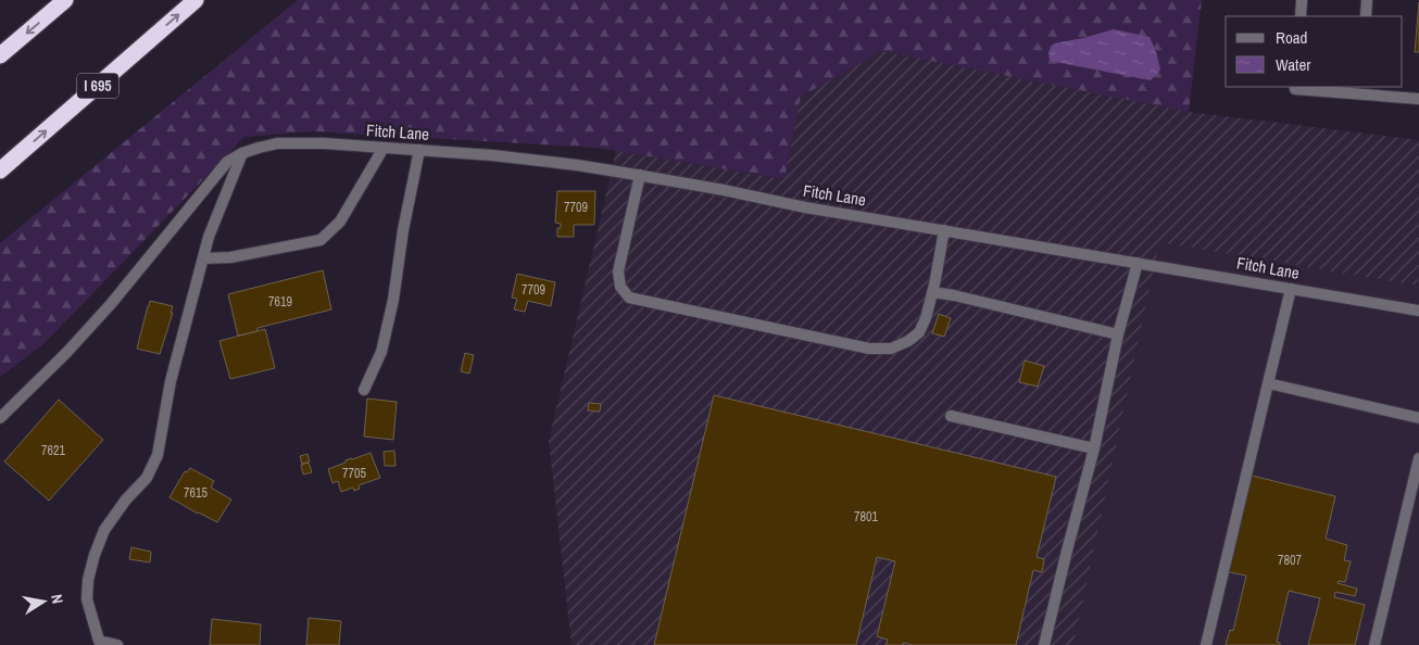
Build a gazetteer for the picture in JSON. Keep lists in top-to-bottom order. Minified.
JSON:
{"streets":{"highway":["I 695"],"street":["Fitch Lane"]},"house_numbers":["7709","7709","7619","7621","7705","7615","7801","7807"],"legend":["Road","Water"],"north":"right"}
